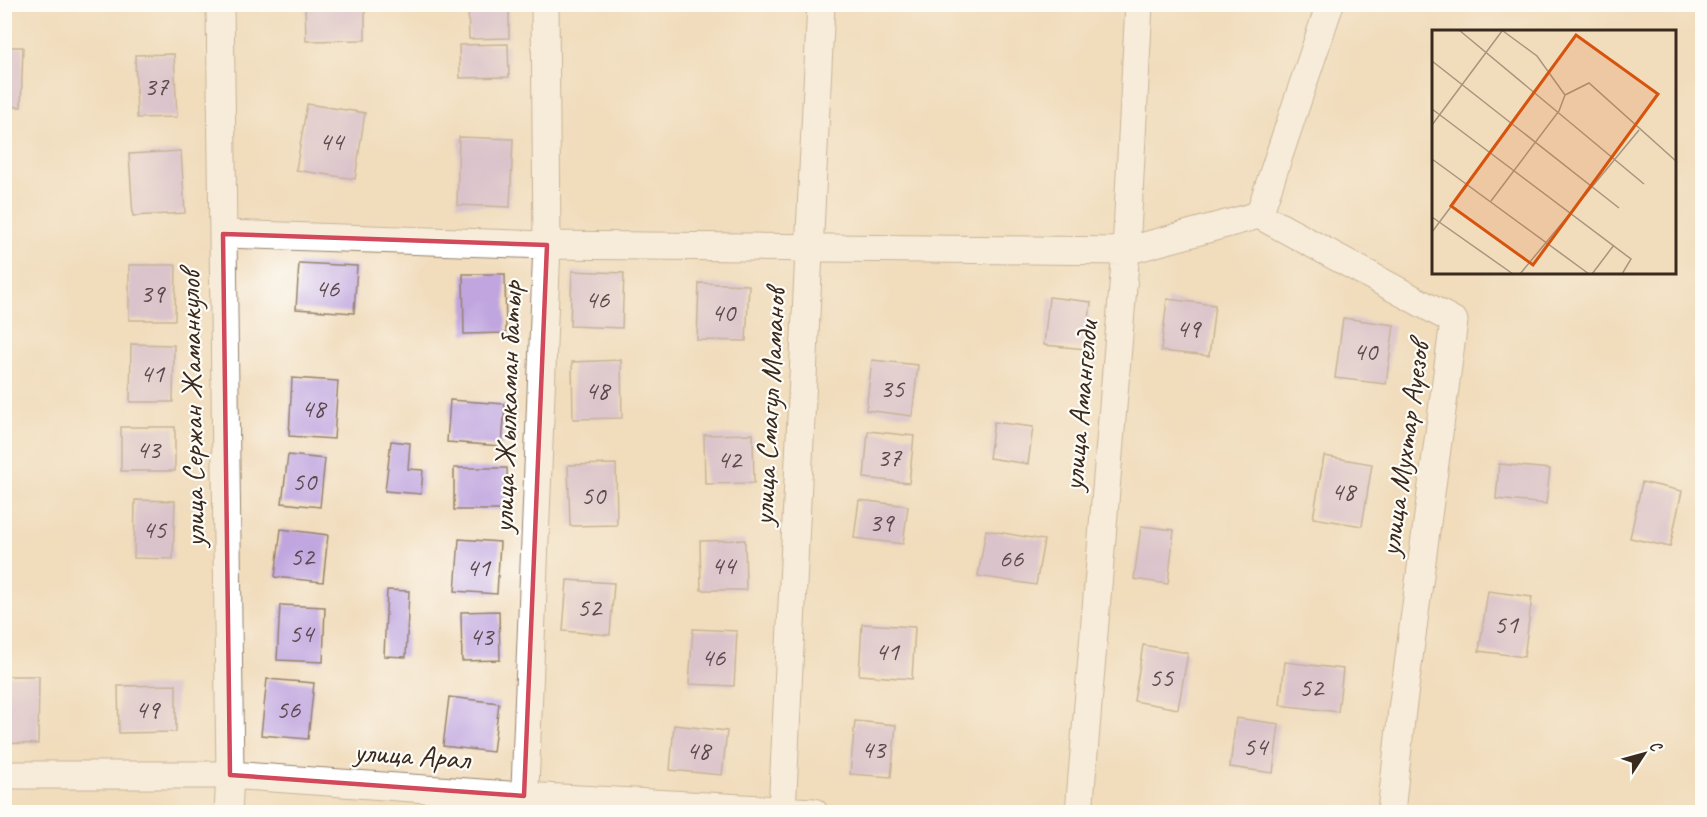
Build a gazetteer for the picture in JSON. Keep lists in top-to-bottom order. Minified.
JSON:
{"streets":{"street":["улица Амангелди","улица Жылкаман батыр","улица Смагул Маманов","улица Сержан Жаманкулов","улица Мухтар Ауезов","улица Арал"]},"crossings":[["улица Жылкаман батыр","улица Арал"],["улица Смагул Маманов","улица Арал"],["улица Сержан Жаманкулов","улица Арал"]],"house_numbers":["37","44","46","39","46","40","49","40","41","35","48","48","43","37","42","50","48","50","39","45","52","66","44","41","52","51","54","43","41","46","55","52","49","56","54","43","48"],"north":"top right"}
